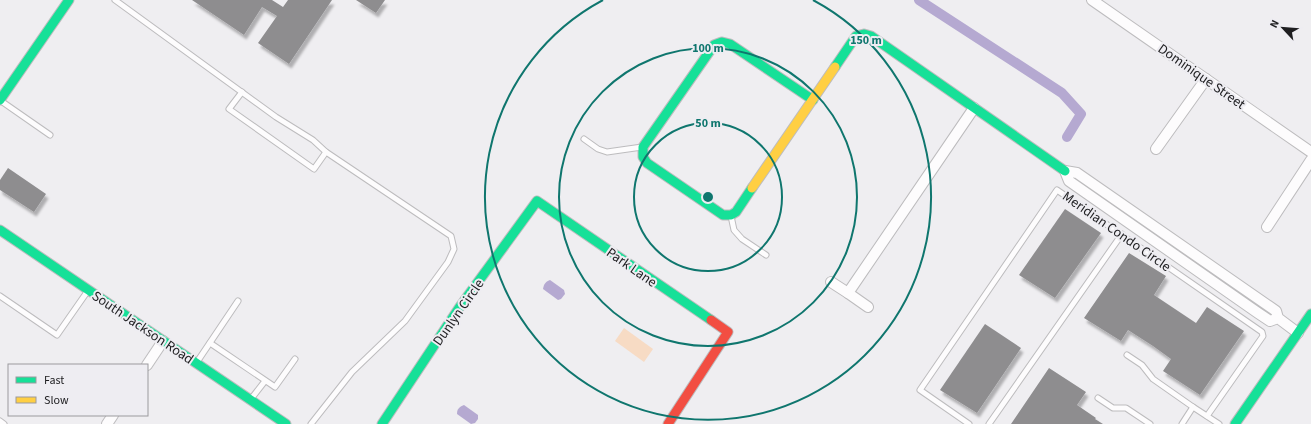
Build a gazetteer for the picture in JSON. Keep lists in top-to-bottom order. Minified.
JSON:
{"streets":{"street":["Dominique Street","Park Lane","Dunlyn Circle","South Jackson Road"],"lane":["Meridian Condo Circle"]},"crossings":[["Park Lane","Dunlyn Circle"]],"legend":["Fast","Slow"],"north":"top left","rings":["150 m","100 m","50 m"]}
